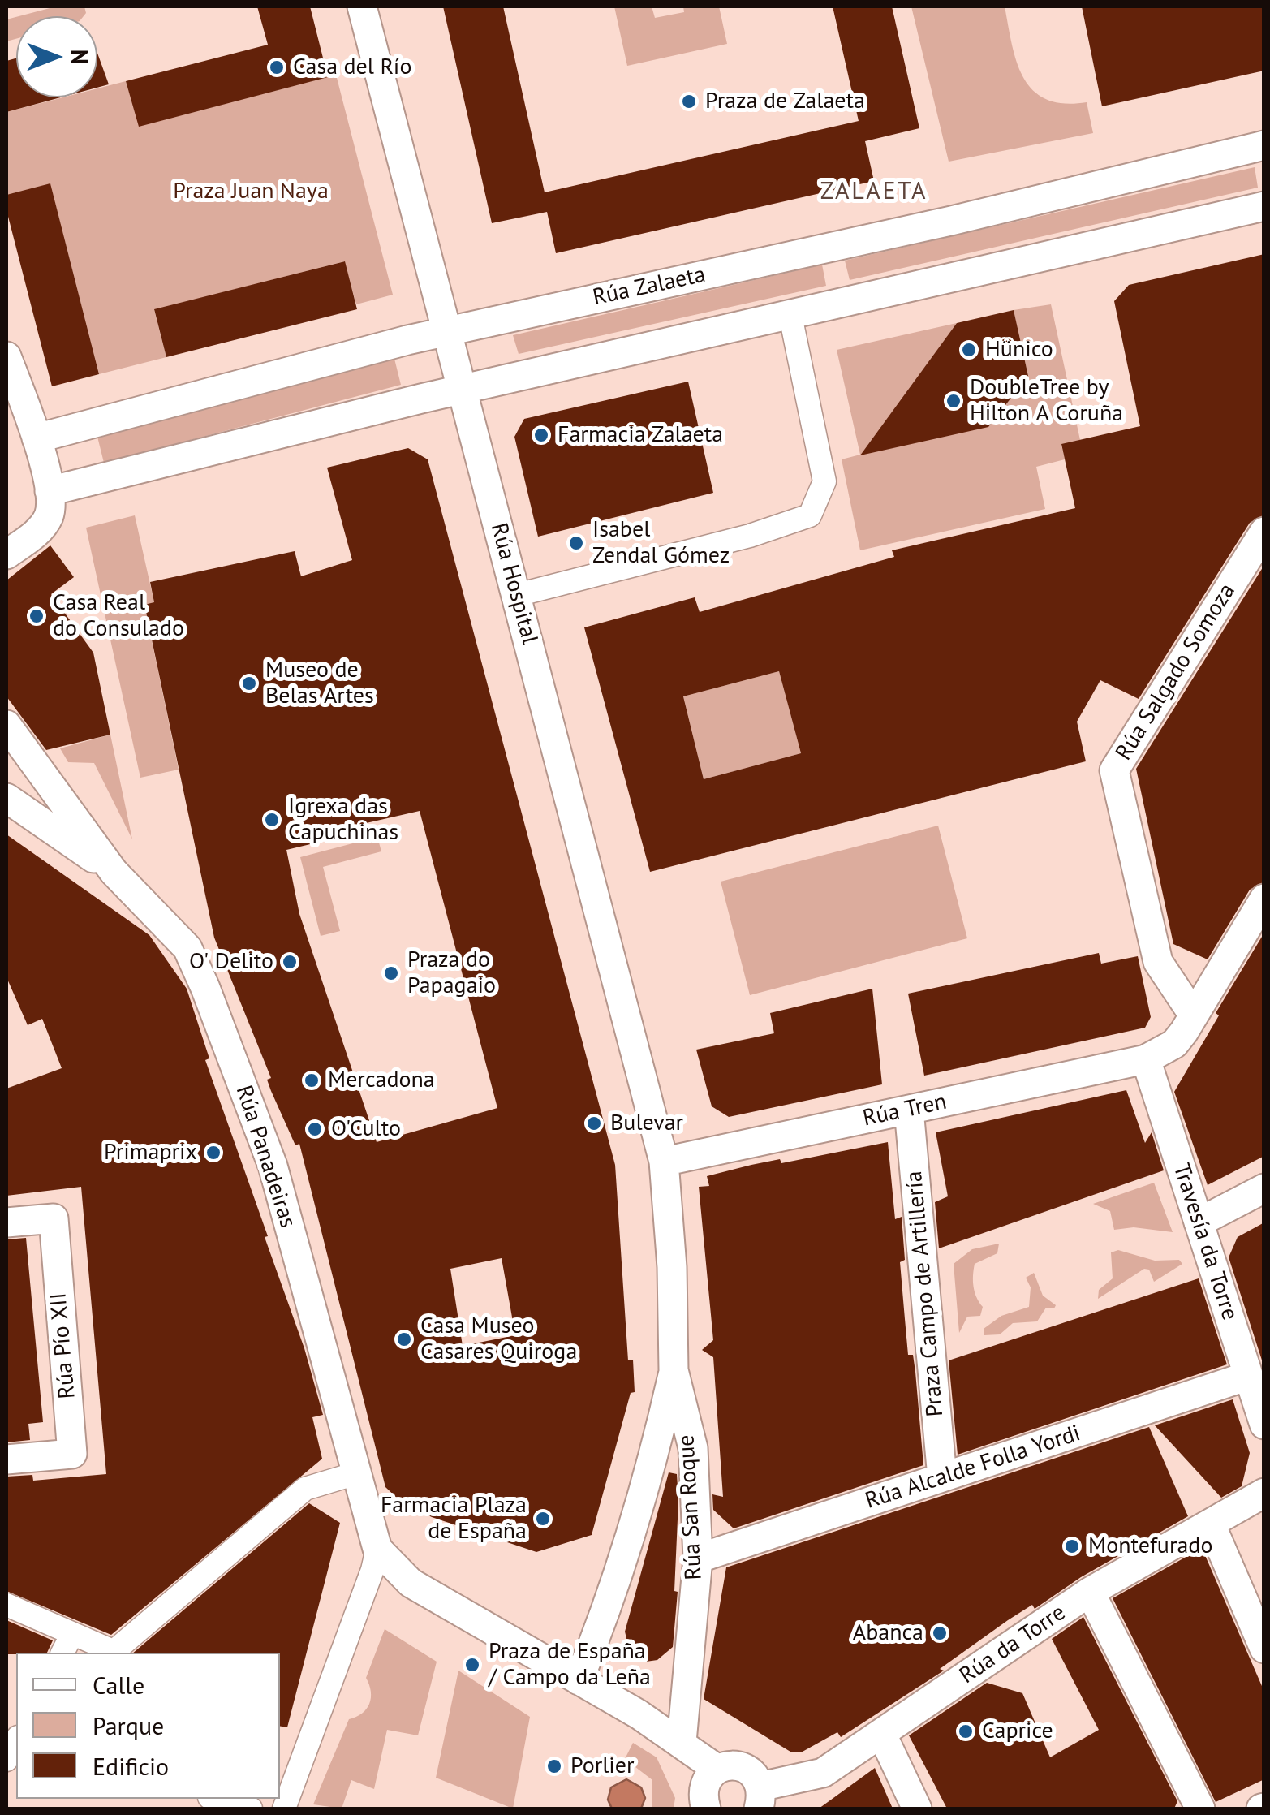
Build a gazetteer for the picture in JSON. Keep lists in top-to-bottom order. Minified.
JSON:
{"streets":{"street":["Rúa Zalaeta","Rúa Hospital","Rúa Salgado Somoza","Rúa Tren","Rúa Panadeiras","Travesía da Torre","Praza Campo de Artillería","Rúa Pío XII","Rúa Alcalde Folla Yordi","Rúa San Roque","Rúa da Torre"]},"crossings":[["Rúa Zalaeta","Rúa Hospital"],["Rúa Hospital","Rúa Tren"],["Rúa Hospital","Rúa San Roque"],["Rúa Tren","Travesía da Torre"],["Rúa Tren","Praza Campo de Artillería"],["Rúa Tren","Rúa San Roque"],["Travesía da Torre","Rúa Alcalde Folla Yordi"],["Praza Campo de Artillería","Rúa Alcalde Folla Yordi"],["Rúa Alcalde Folla Yordi","Rúa San Roque"]],"districts":["ZALAETA"],"parks":["Praza Juan Naya"],"places":["Casa del Río","Praza de Zalaeta","Hünico","DoubleTree by Hilton A Coruña","Farmacia Zalaeta","Isabel Zendal Gómez","Casa Real do Consulado","Museo de Belas Artes","Igrexa das Capuchinas","O' Delito","Praza do Papagaio","Mercadona","Bulevar","O'Culto","Primaprix","Casa Museo Casares Quiroga","Farmacia Plaza de España","Montefurado","Abanca","Praza de España / Campo da Leña","Caprice","Porlier"],"legend":["Calle","Parque","Edificio"],"north":"right"}
